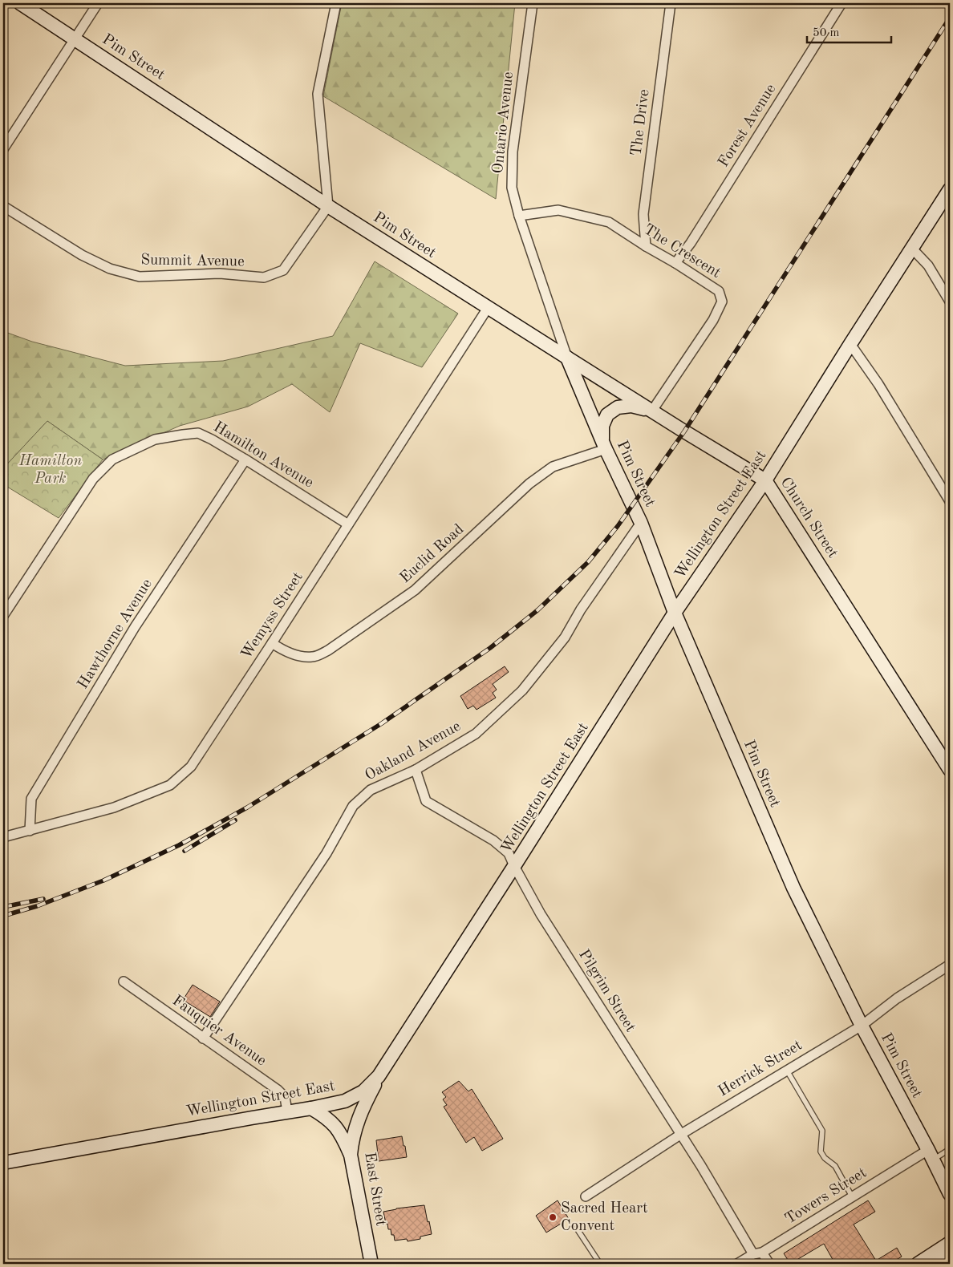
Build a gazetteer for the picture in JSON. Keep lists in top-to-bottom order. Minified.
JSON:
{"streets":{"main road":["Pim Street","Wellington Street East","Church Street","East Street"],"street":["Ontario Avenue","The Drive","Forest Avenue","The Crescent","Summit Avenue","Hamilton Avenue","Euclid Road","Wemyss Street","Hawthorne Avenue","Oakland Avenue","Pilgrim Street","Fauquier Avenue","Herrick Street","Towers Street"]},"crossings":[["Pim Street","Ontario Avenue"],["Pim Street","Summit Avenue"],["Pim Street","Wellington Street East"],["Pim Street","Church Street"],["Pim Street","Euclid Road"],["Pim Street","Wemyss Street"],["Pim Street","Oakland Avenue"],["Pim Street","Herrick Street"],["Pim Street","Towers Street"],["Ontario Avenue","The Crescent"],["Ontario Avenue","Church Street"],["The Drive","The Crescent"],["Forest Avenue","The Crescent"],["The Crescent","Church Street"],["Hamilton Avenue","Wemyss Street"],["Hamilton Avenue","Hawthorne Avenue"],["Wellington Street East","Church Street"],["Wellington Street East","Pilgrim Street"],["Wellington Street East","Fauquier Avenue"],["Wellington Street East","East Street"],["Euclid Road","Wemyss Street"],["Wemyss Street","Hawthorne Avenue"],["Oakland Avenue","Pilgrim Street"],["Oakland Avenue","Fauquier Avenue"],["Pilgrim Street","Herrick Street"],["Pilgrim Street","Towers Street"]],"parks":["Hamilton Park"],"places":["Sacred Heart Convent"],"scale_bar":"50 m"}
